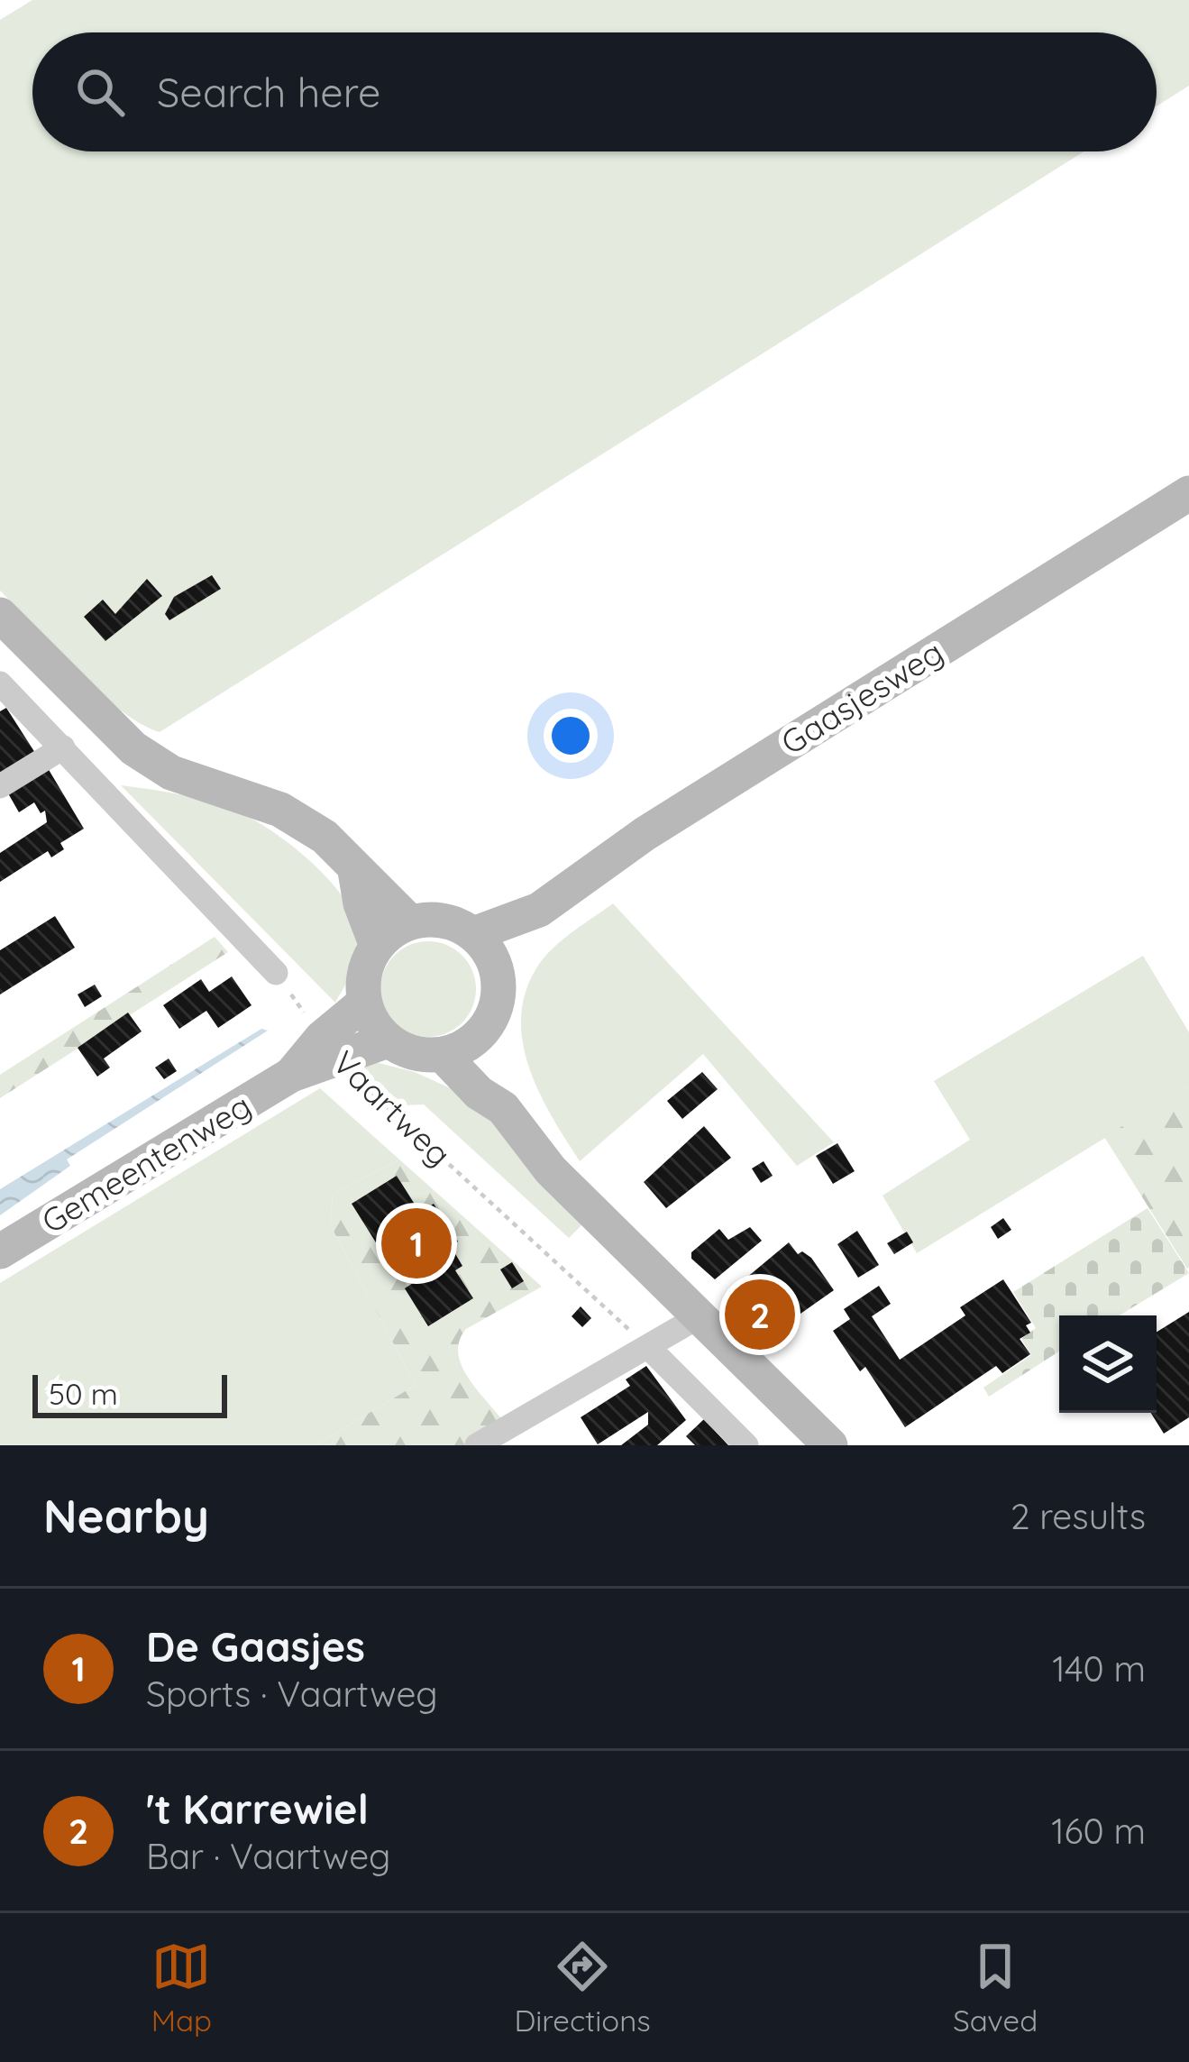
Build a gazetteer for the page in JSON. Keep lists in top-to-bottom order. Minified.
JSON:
{"streets":{"main road":["Gaasjesweg","Gemeentenweg"],"path":["Vaartweg"]},"crossings":[["Gaasjesweg","Gemeentenweg"],["Vaartweg","Gemeentenweg"]],"scale_bar":"50 m","page":{"search":"Search here","pins":["1","2"],"scale":"50 m","heading":["Nearby","2 results"],"list":[{"mark":"1","name":"De Gaasjes","note":"Sports · Vaartweg","value":"140 m"},{"mark":"2","name":"'t Karrewiel","note":"Bar · Vaartweg","value":"160 m"}],"nav":["Map","Directions","Saved"]}}
